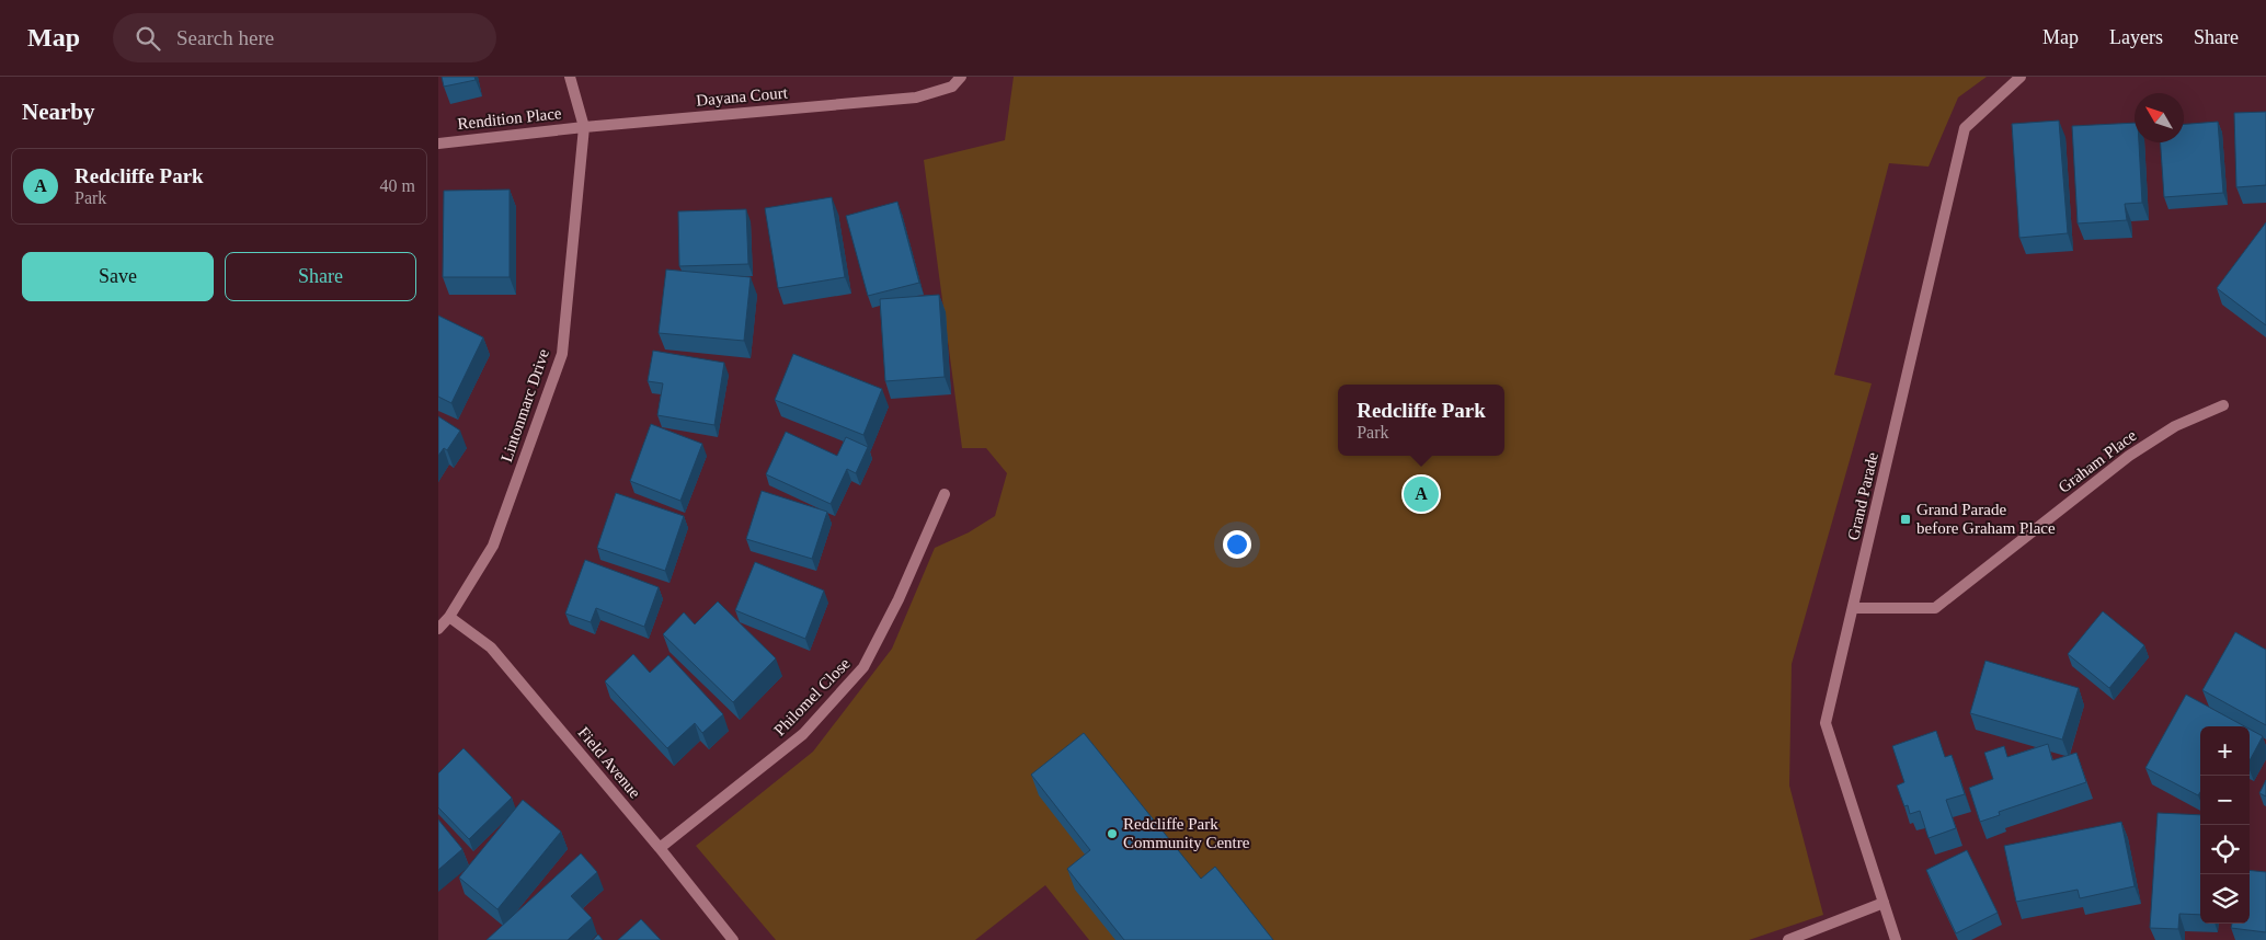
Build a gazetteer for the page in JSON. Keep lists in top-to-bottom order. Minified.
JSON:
{"streets":{"street":["Dayana Court","Rendition Place","Lintonmarc Drive","Graham Place","Grand Parade","Philomel Close","Field Avenue"]},"crossings":[["Dayana Court","Rendition Place"],["Dayana Court","Lintonmarc Drive"],["Rendition Place","Lintonmarc Drive"],["Lintonmarc Drive","Field Avenue"],["Graham Place","Grand Parade"],["Philomel Close","Field Avenue"]],"places":{"transit":["Grand Parade before Graham Place"],"other":["Redcliffe Park Community Centre"]},"north":"top left","page":{"header":"Map","search":"Search here","nav":["Map","Layers","Share"],"heading":"Nearby","list":[{"mark":"A","name":"Redcliffe Park","note":"Park","value":"40 m"}],"buttons":["Save","Share"],"popup":["Redcliffe Park","Park"],"pins":"A","map_buttons":["+","−"]}}
